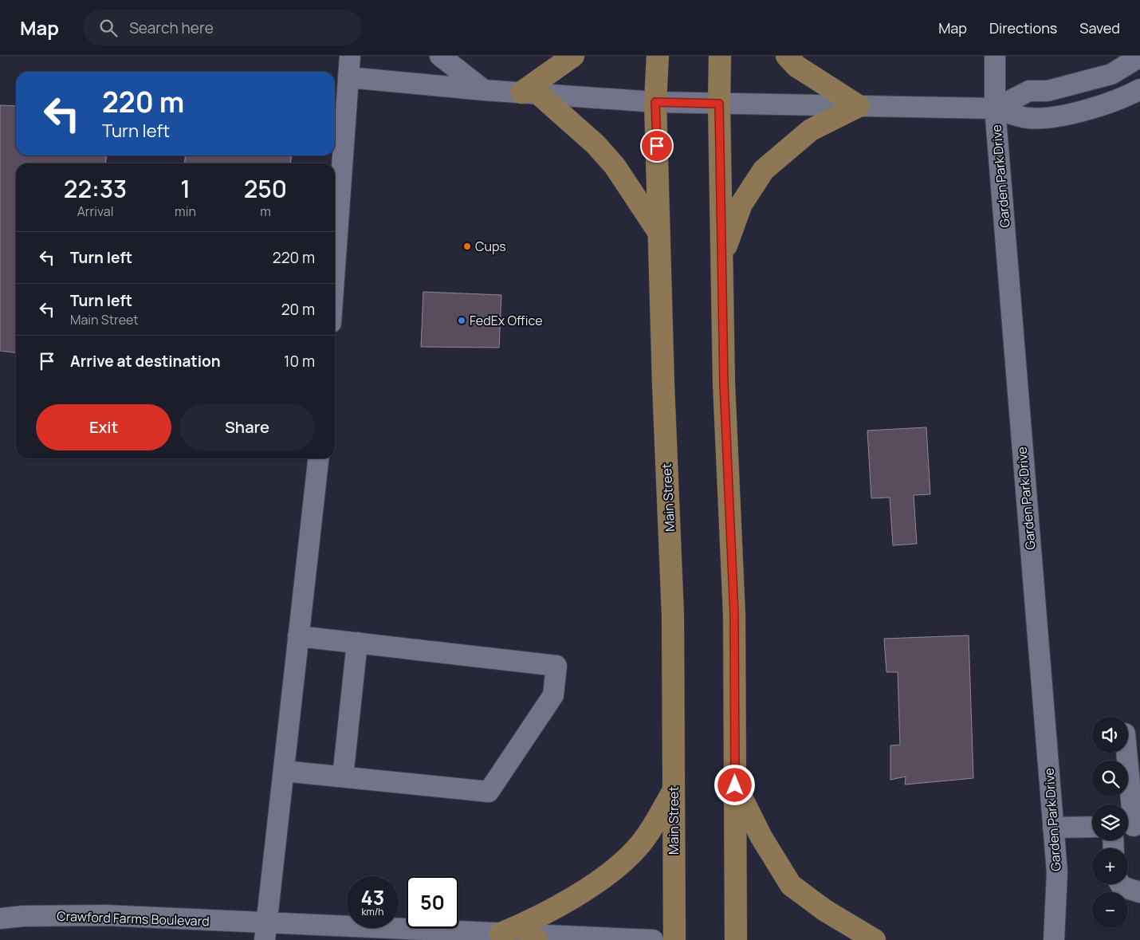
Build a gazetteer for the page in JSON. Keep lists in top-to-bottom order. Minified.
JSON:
{"streets":{"main road":["Main Street"],"street":["Garden Park Drive","Crawford Farms Boulevard"]},"places":["Cups","FedEx Office"],"page":{"header":"Map","search":"Search here","nav":["Map","Directions","Saved"],"turn":["220 m","Turn left"],"eta":["22:33","Arrival","1","min","250","m"],"list":[{"name":"Turn left","value":"220 m"},{"name":"Turn left","note":"Main Street","value":"20 m"},{"name":"Arrive at destination","value":"10 m"}],"buttons":["Exit","Share"],"map_buttons":["+","−"],"speed":"43 km/h","limit":"50"}}
